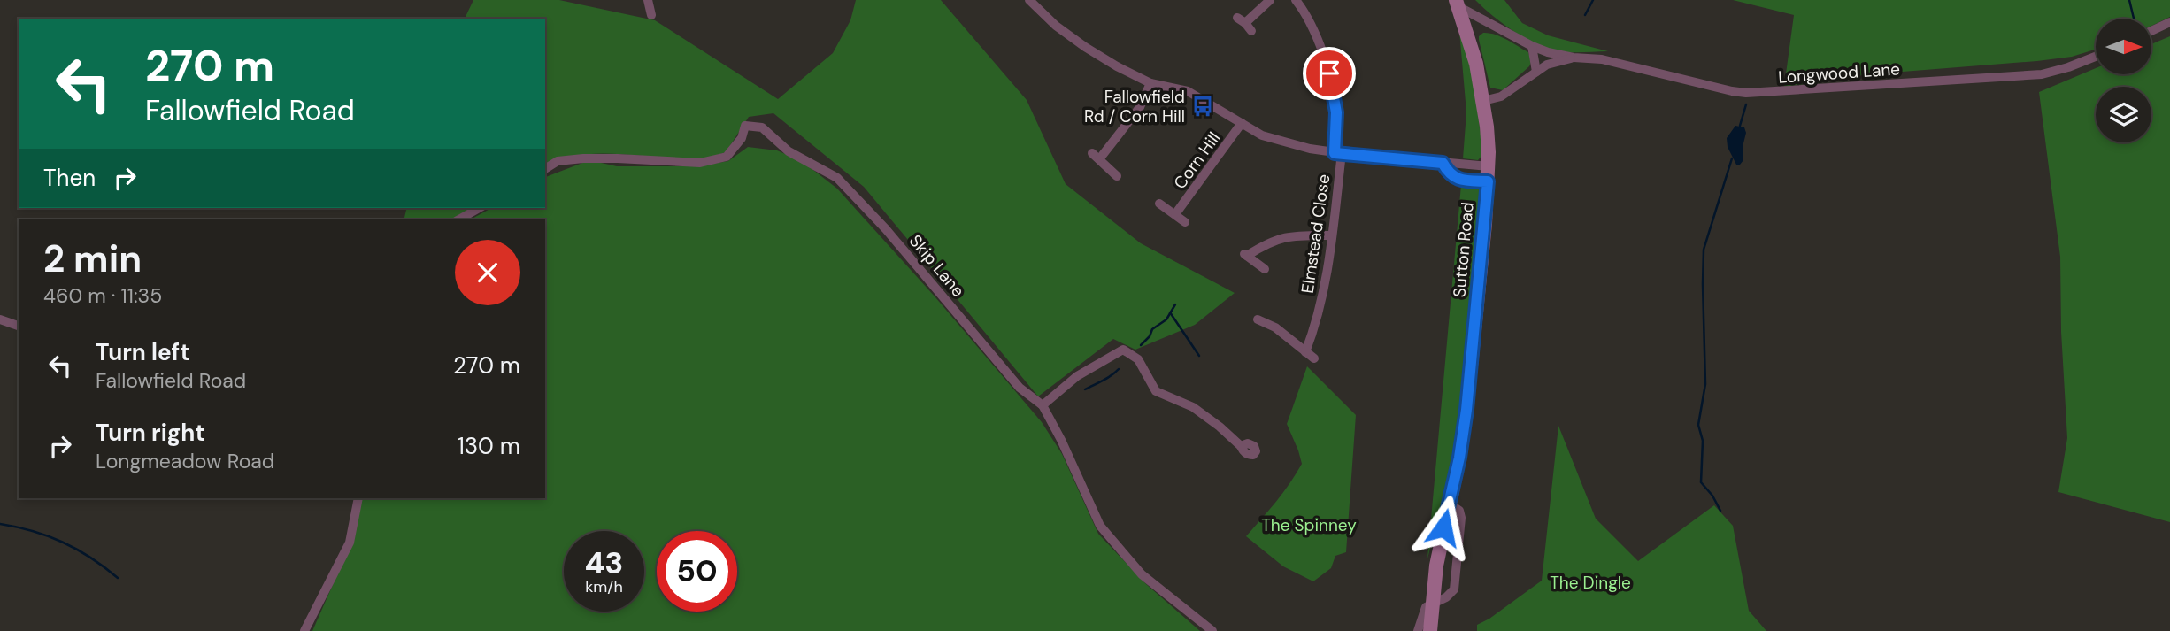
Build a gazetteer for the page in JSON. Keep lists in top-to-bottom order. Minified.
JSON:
{"streets":{"main road":["Sutton Road"],"street":["Longwood Lane","Corn Hill","Elmstead Close","Skip Lane"]},"crossings":[["Longwood Lane","Sutton Road"]],"parks":["The Spinney","The Dingle"],"places":{"bus stop":["Fallowfield Rd / Corn Hill"]},"north":"right","page":{"turn":["270 m","Fallowfield Road"],"then":"Then","heading":["2 min","460 m · 11:35"],"list":[{"name":"Turn left","note":"Fallowfield Road","value":"270 m"},{"name":"Turn right","note":"Longmeadow Road","value":"130 m"}],"speed":"43 km/h","limit":"50"}}
